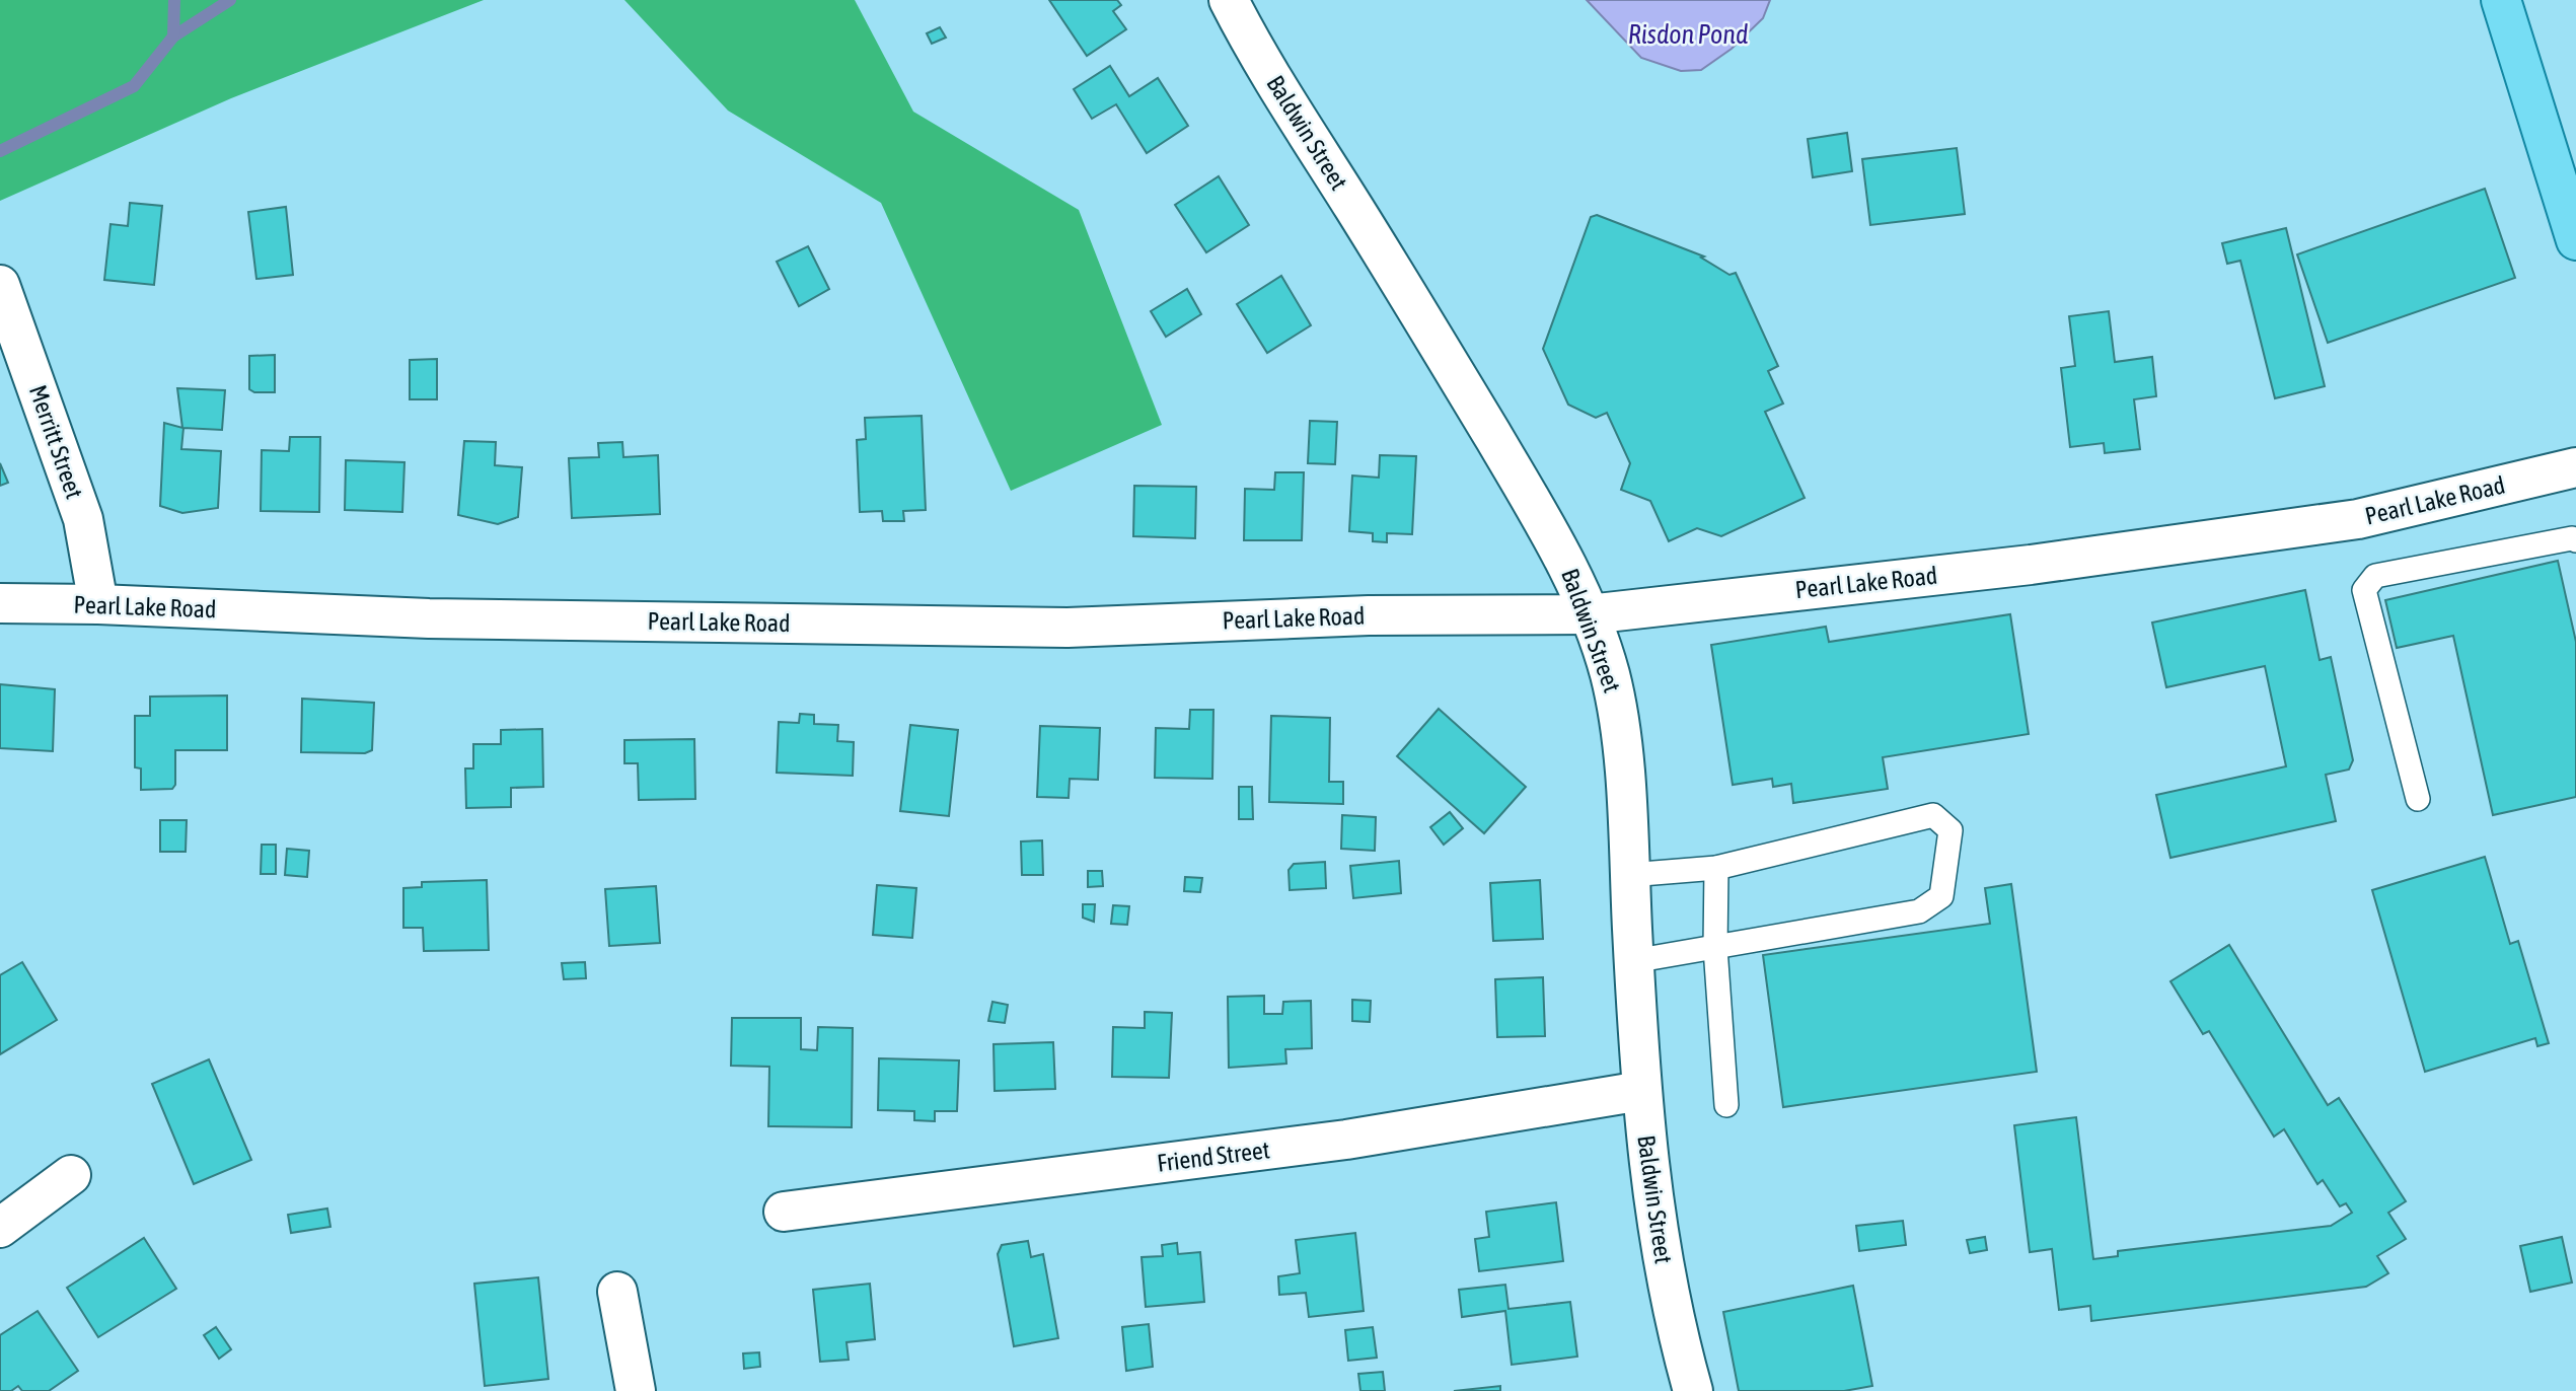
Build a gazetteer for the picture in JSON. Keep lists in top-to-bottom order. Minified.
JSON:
{"streets":{"main road":["Baldwin Street","Merritt Street","Pearl Lake Road","Friend Street"]},"crossings":[["Baldwin Street","Pearl Lake Road"],["Baldwin Street","Friend Street"],["Merritt Street","Pearl Lake Road"]],"water":["Risdon Pond"]}
